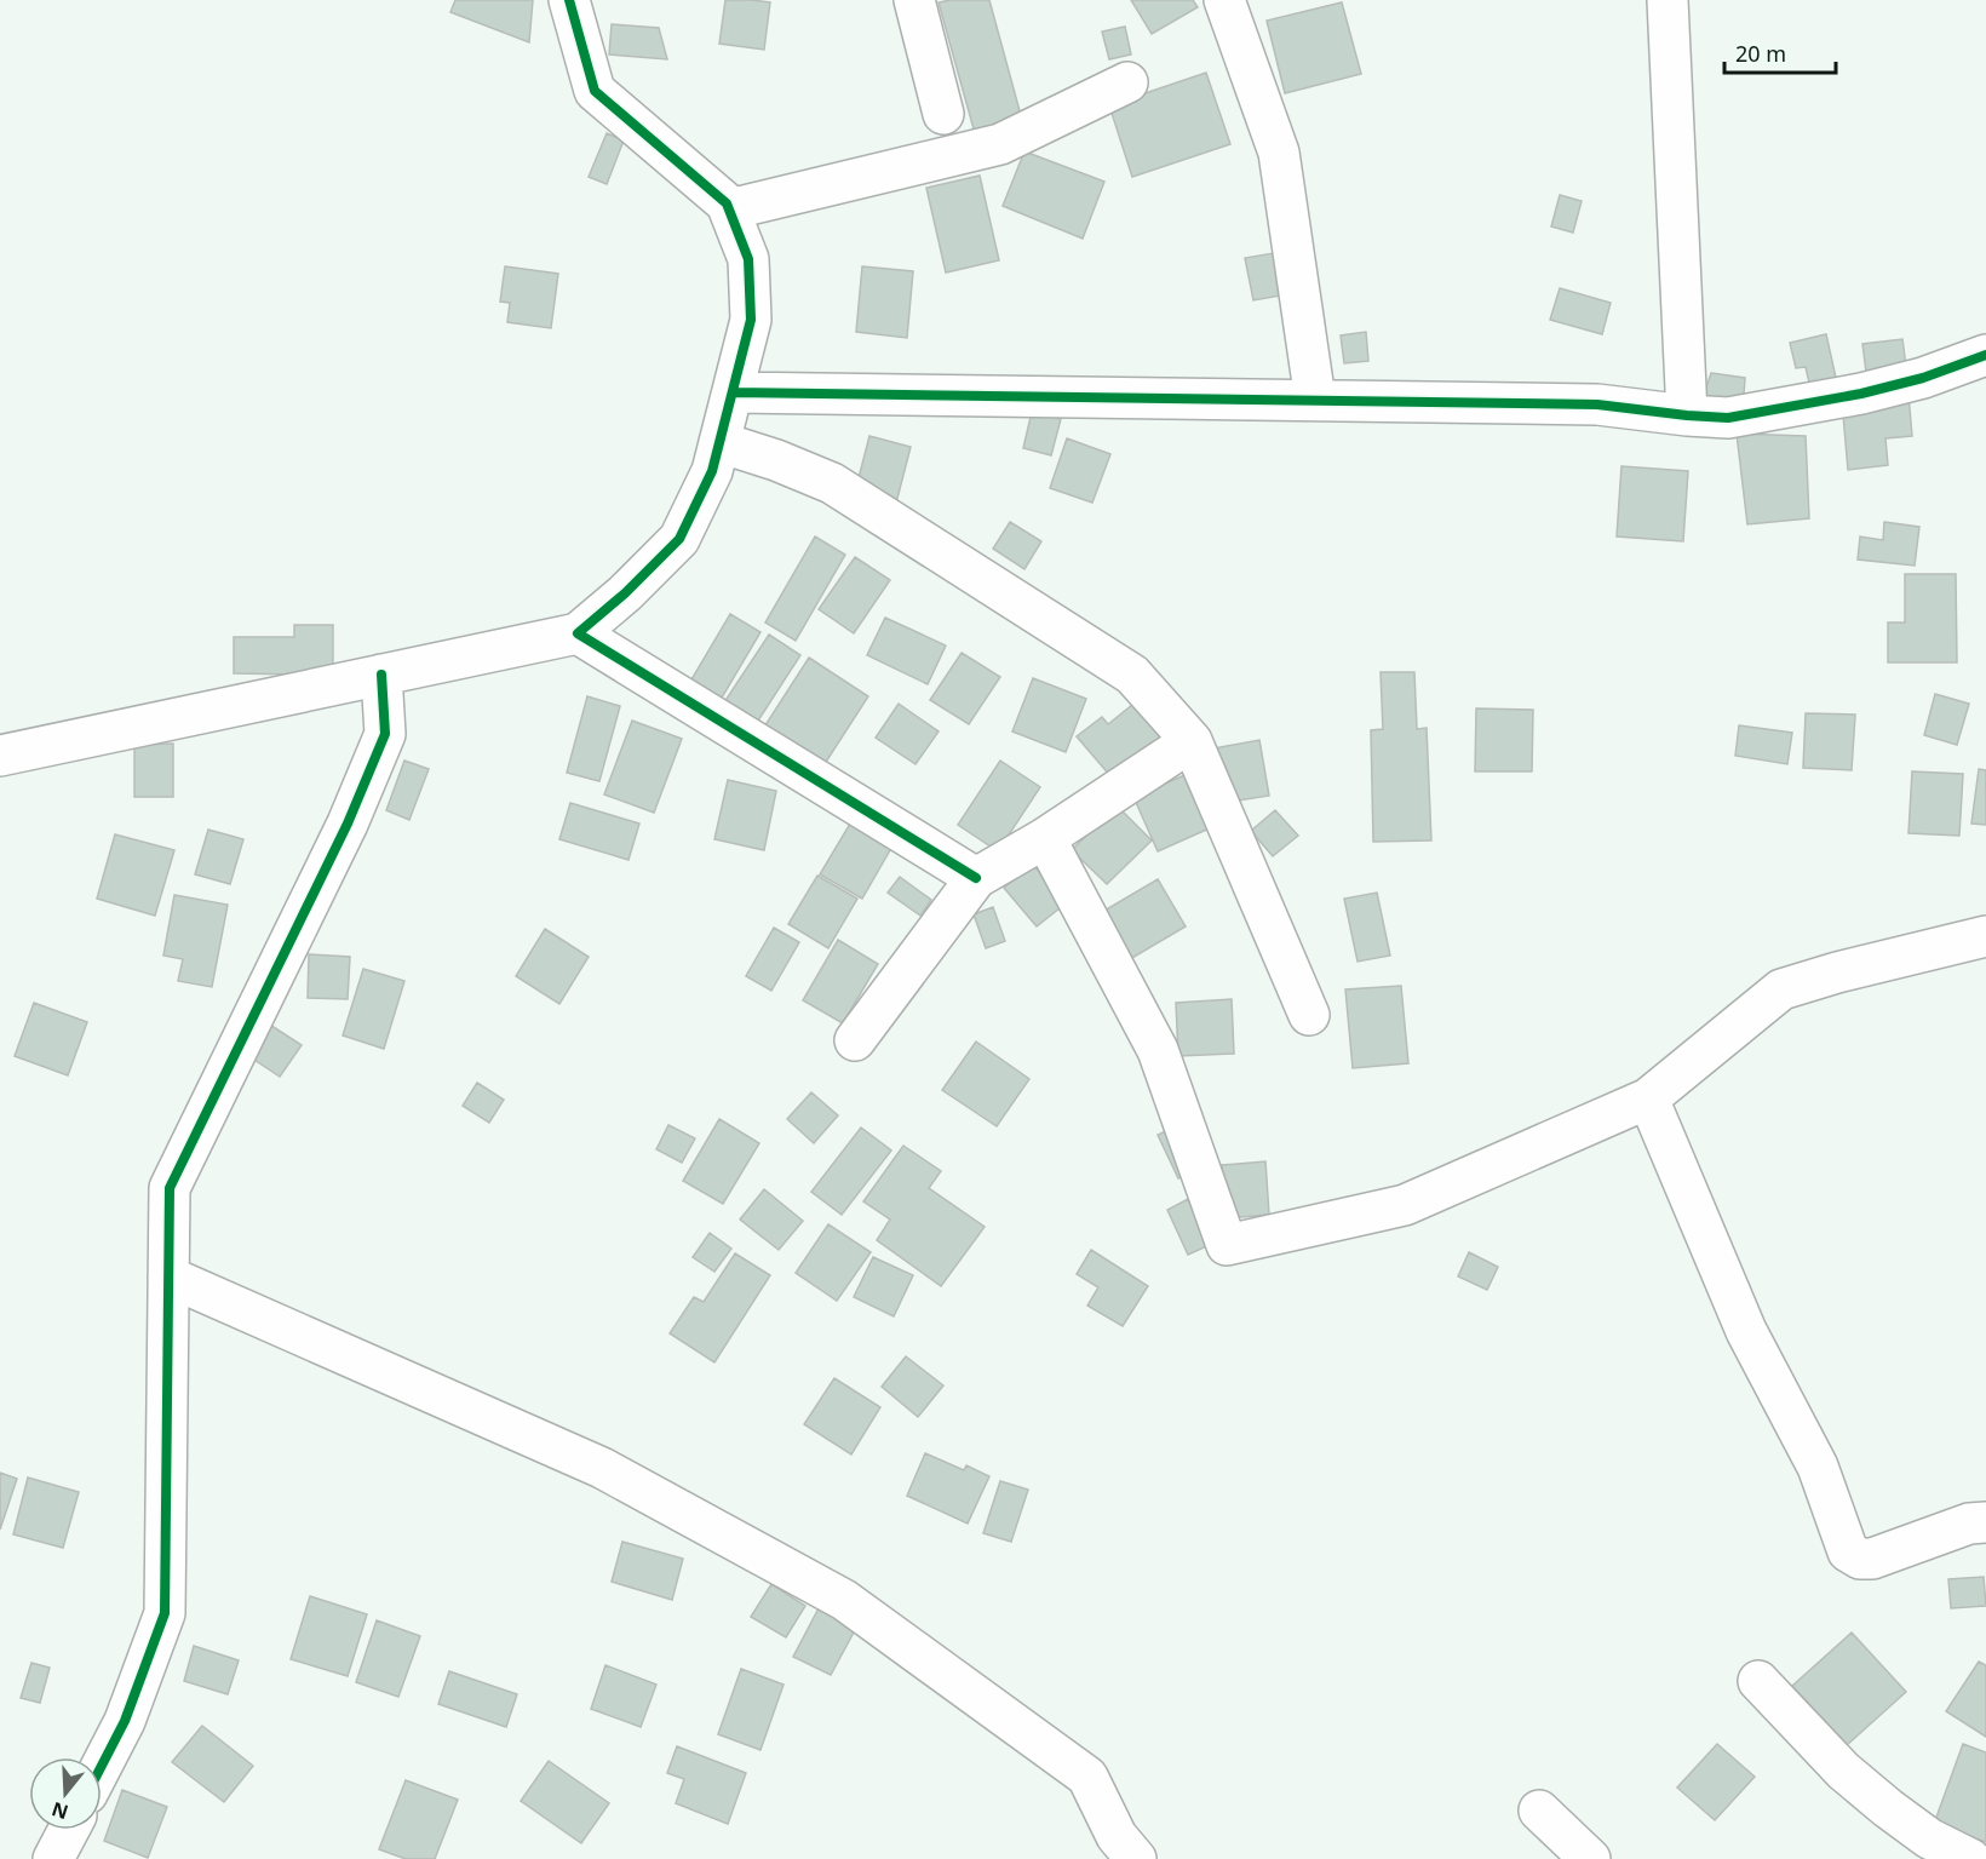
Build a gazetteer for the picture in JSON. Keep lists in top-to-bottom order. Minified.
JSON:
{"scale_bar":"20 m","north":"bottom"}
